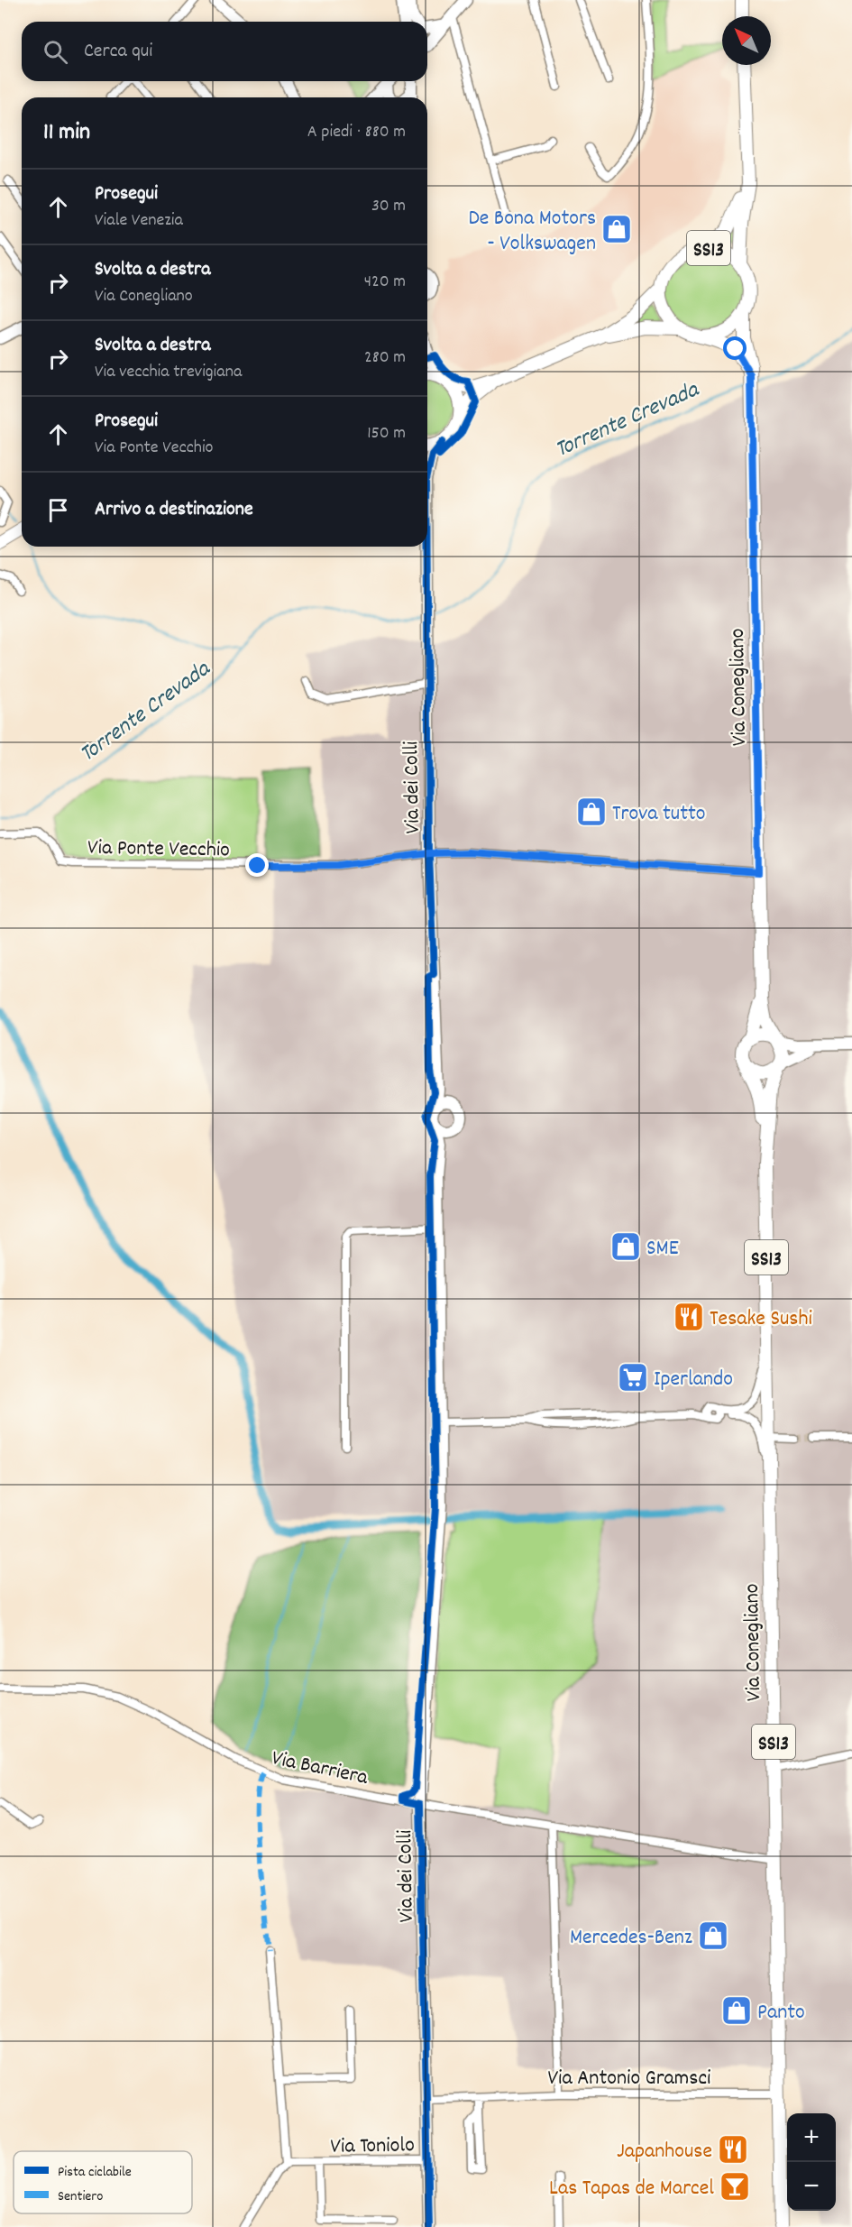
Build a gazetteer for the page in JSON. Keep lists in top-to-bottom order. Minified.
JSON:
{"streets":{"main road":["SS13","Via Conegliano"],"street":["Via dei Colli","Via Ponte Vecchio","Via Barriera","Via Antonio Gramsci","Via Toniolo"]},"crossings":[["SS13","Via Conegliano"],["Via Conegliano","Via Barriera"],["Via Conegliano","Via Antonio Gramsci"],["Via dei Colli","Via Ponte Vecchio"],["Via dei Colli","Via Barriera"],["Via dei Colli","Via Antonio Gramsci"],["Via dei Colli","Via Toniolo"]],"water":["Torrente Crevada"],"places":{"shop":["De Bona Motors - Volkswagen","Trova tutto","SME","Mercedes-Benz","Panto"],"restaurant":["Tesake Sushi","Japanhouse"],"supermarket":["Iperlando"],"bar":["Las Tapas de Marcel"]},"legend":["Pista ciclabile","Sentiero"],"north":"top left","page":{"search":"Cerca qui","heading":["11 min","A piedi · 880 m"],"list":[["Prosegui","Viale Venezia","30 m"],["Svolta a destra","Via Conegliano","420 m"],["Svolta a destra","Via vecchia trevigiana","280 m"],["Prosegui","Via Ponte Vecchio","150 m"],"Arrivo a destinazione"],"map_buttons":["+","−"]}}
